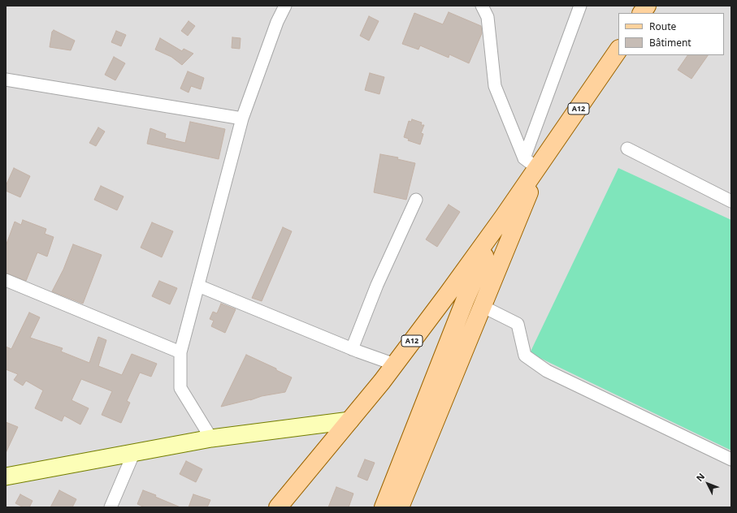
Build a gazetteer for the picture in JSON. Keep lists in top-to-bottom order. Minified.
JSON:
{"streets":{"main road":["A12"]},"legend":["Route","Bâtiment"],"north":"top left"}
